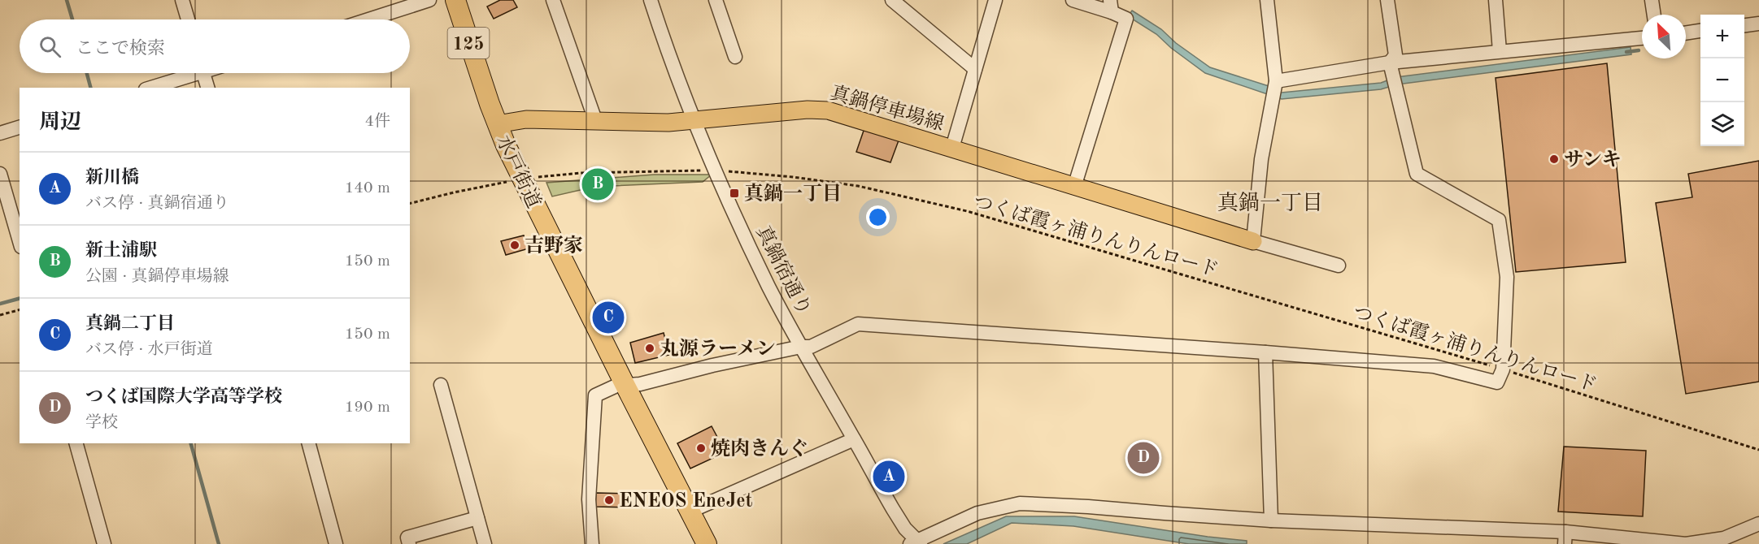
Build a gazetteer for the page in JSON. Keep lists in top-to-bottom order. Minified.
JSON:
{"streets":{"highway":["125","水戸街道"],"main road":["真鍋停車場線"],"street":["真鍋宿通り"],"path":["つくば霞ヶ浦りんりんロード"]},"crossings":[["真鍋停車場線","水戸街道"],["真鍋停車場線","真鍋宿通り"],["水戸街道","つくば霞ヶ浦りんりんロード"],["つくば霞ヶ浦りんりんロード","真鍋宿通り"]],"districts":["真鍋一丁目"],"places":{"other":["サンキ","吉野家","丸源ラーメン","焼肉きんぐ","ENEOS EneJet"],"transit":["真鍋一丁目"]},"north":"top left","page":{"map_buttons":["+","−"],"search":"ここで検索","heading":["周辺","4件"],"list":[{"mark":"A","name":"新川橋","note":"バス停 · 真鍋宿通り","value":"140 m"},{"mark":"B","name":"新土浦駅","note":"公園 · 真鍋停車場線","value":"150 m"},{"mark":"C","name":"真鍋二丁目","note":"バス停 · 水戸街道","value":"150 m"},{"mark":"D","name":"つくば国際大学高等学校","note":"学校","value":"190 m"}],"pins":["B","C","D","A"]}}
